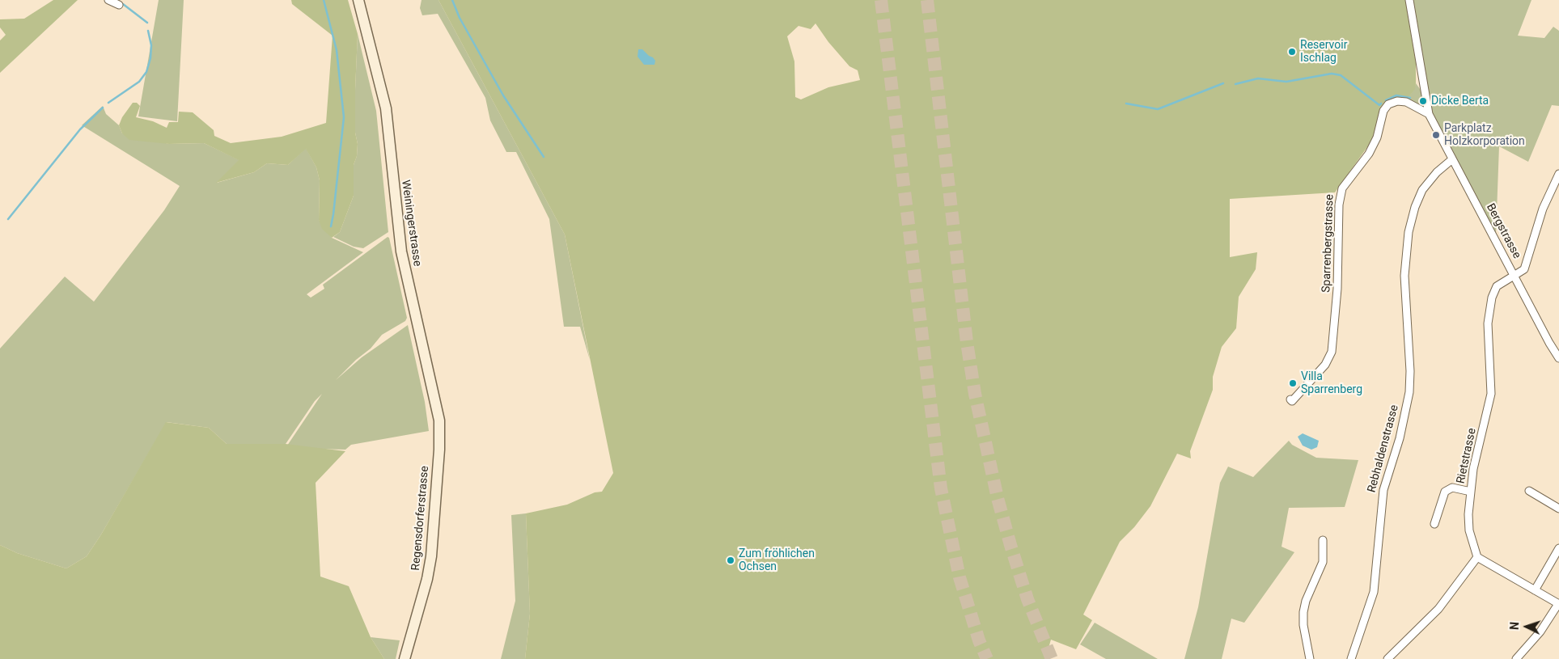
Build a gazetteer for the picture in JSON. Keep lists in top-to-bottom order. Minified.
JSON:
{"streets":{"street":["Weiningerstrasse","Bergstrasse","Sparrenbergstrasse","Rebhaldenstrasse","Rietstrasse","Regensdorferstrasse"]},"crossings":[["Weiningerstrasse","Regensdorferstrasse"],["Bergstrasse","Sparrenbergstrasse"],["Bergstrasse","Rebhaldenstrasse"],["Bergstrasse","Rietstrasse"]],"places":["Reservoir Ischlag","Dicke Berta","Parkplatz Holzkorporation","Villa Sparrenberg","Zum fröhlichen Ochsen"],"north":"left"}
